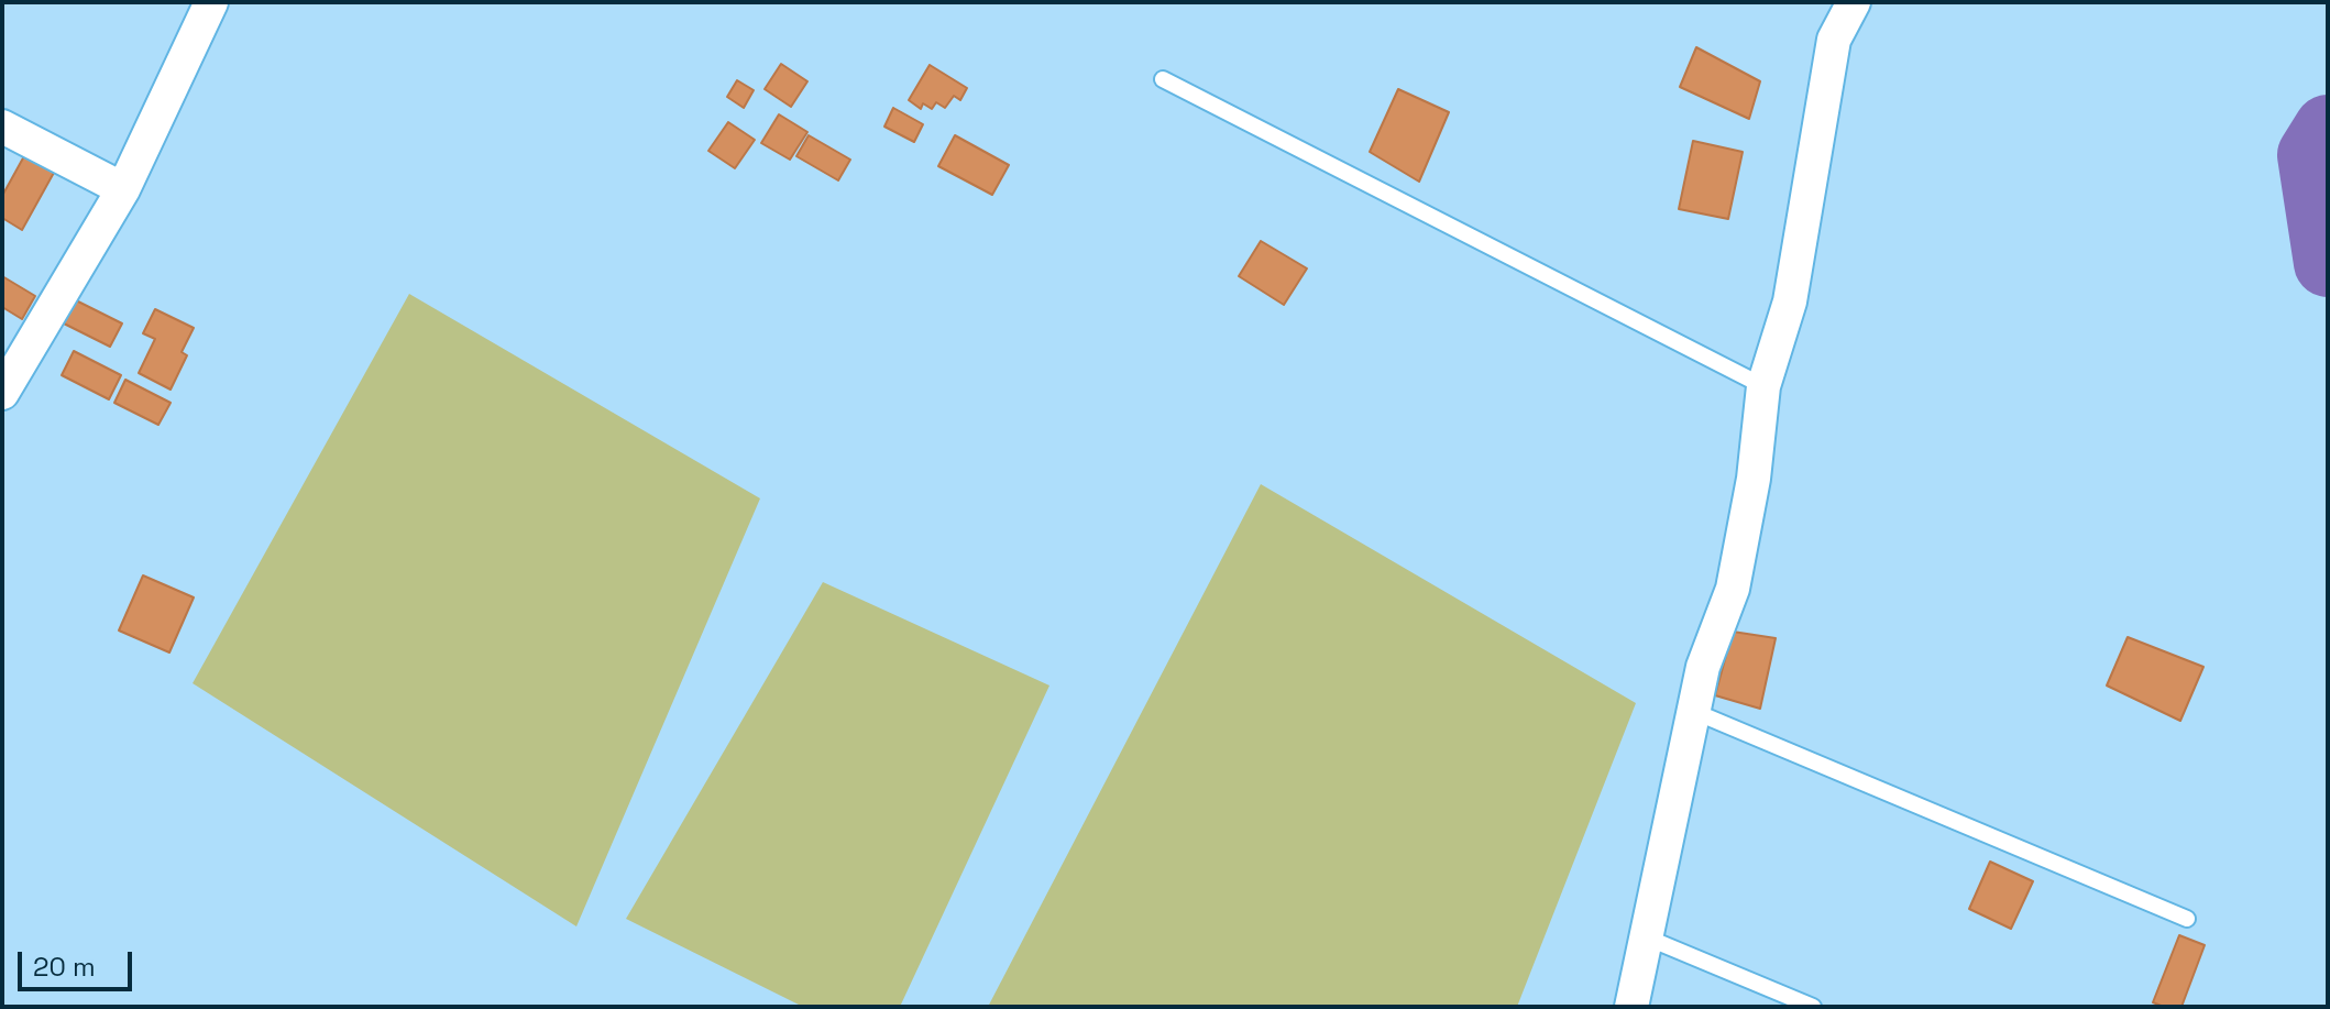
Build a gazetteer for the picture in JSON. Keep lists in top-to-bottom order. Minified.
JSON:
{"scale_bar":"20 m"}
